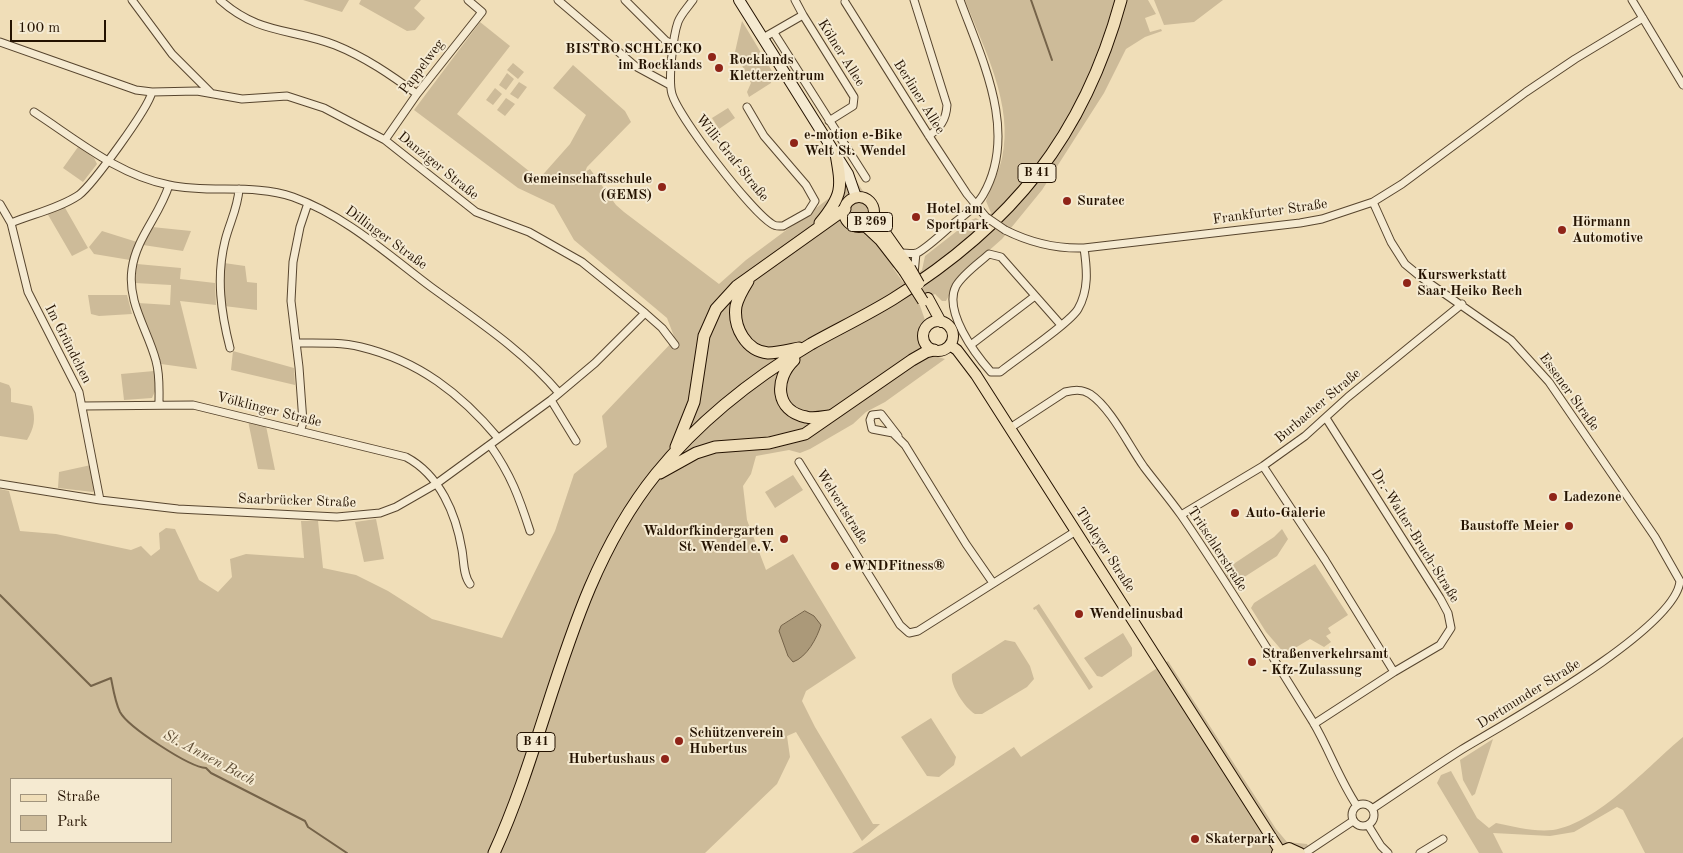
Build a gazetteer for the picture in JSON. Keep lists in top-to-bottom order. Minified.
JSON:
{"streets":{"highway":["B 41"],"main road":["B 269","Tholeyer Straße"],"street":["Kölner Allee","Pappelweg","Berliner Allee","Willi-Graf-Straße","Danziger Straße","Frankfurter Straße","Dillinger Straße","Im Gründchen","Essener Straße","Burbacher Straße","Völklinger Straße","Saarbrücker Straße","Welvertstraße","Dr.-Walter-Bruch-Straße","Tritschlerstraße","Dortmunder Straße"]},"crossings":[["Pappelweg","Danziger Straße"],["Berliner Allee","Frankfurter Straße"],["Danziger Straße","Saarbrücker Straße"],["Frankfurter Straße","Essener Straße"],["B 269","Tholeyer Straße"],["Dillinger Straße","Saarbrücker Straße"],["Im Gründchen","Völklinger Straße"],["Im Gründchen","Saarbrücker Straße"],["Essener Straße","Burbacher Straße"],["Essener Straße","Dortmunder Straße"],["Burbacher Straße","Dr.-Walter-Bruch-Straße"],["Burbacher Straße","Tritschlerstraße"],["Völklinger Straße","Saarbrücker Straße"],["Welvertstraße","Tholeyer Straße"],["Dr.-Walter-Bruch-Straße","Tritschlerstraße"],["Tritschlerstraße","Tholeyer Straße"],["Tritschlerstraße","Dortmunder Straße"]],"water":["St. Annen Bach"],"places":["BISTRO SCHLECKO im Rocklands","Rocklands Kletterzentrum","e-motion e-Bike Welt St. Wendel","Gemeinschaftsschule (GEMS)","Suratec","Hotel am Sportpark","Hörmann Automotive","Kurswerkstatt Saar Heiko Rech","Ladezone","Auto-Galerie","Baustoffe Meier","Waldorfkindergarten St. Wendel e.V.","eWNDFitness®","Wendelinusbad","Straßenverkehrsamt - Kfz-Zulassung","Schützenverein Hubertus","Hubertushaus","Skaterpark"],"legend":["Straße","Park"],"scale_bar":"100 m"}
